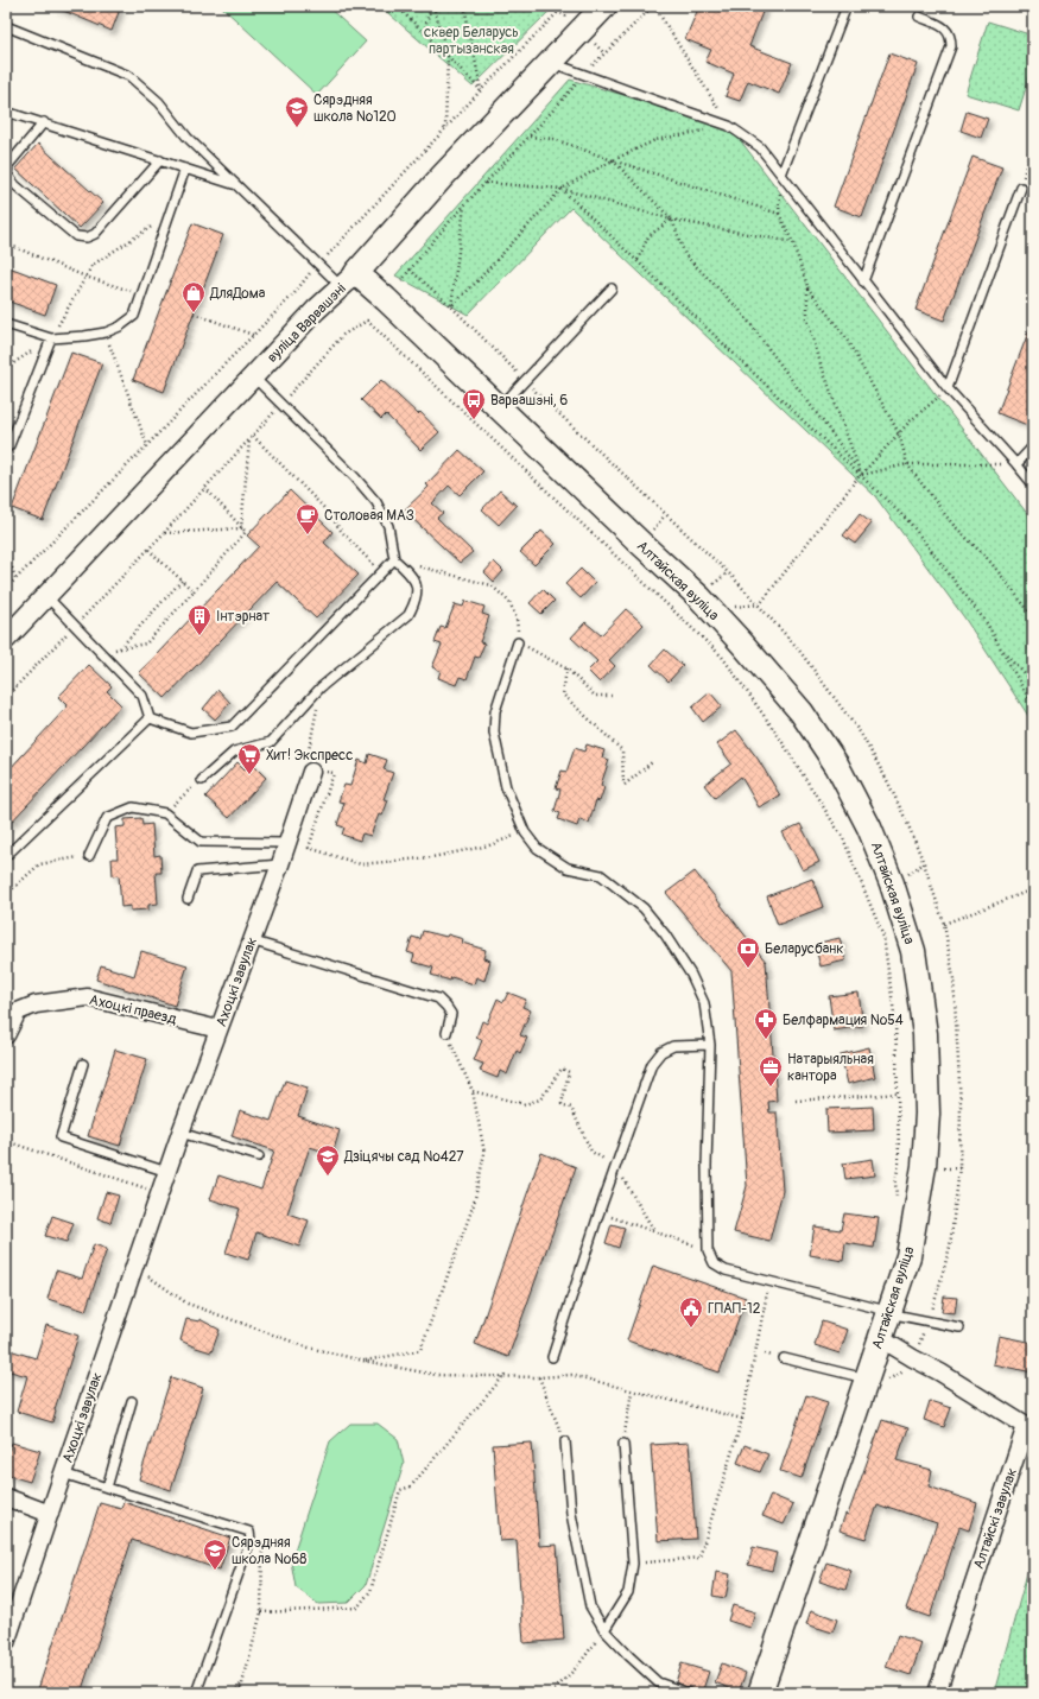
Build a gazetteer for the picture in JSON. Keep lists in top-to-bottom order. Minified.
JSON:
{"streets":{"main road":["вуліца Варвашэні","Алтайская вуліца"],"street":["Ахоцкі завулак","Ахоцкі праезд","Алтайскі завулак"]},"crossings":[["вуліца Варвашэні","Алтайская вуліца"],["Алтайская вуліца","Алтайскі завулак"],["Ахоцкі завулак","Ахоцкі праезд"]],"parks":["сквер Беларусь партызанская"],"places":{"school or university":["Сярэдняя школа №120","Дзіцячы сад №427","Сярэдняя школа №68"],"shop":["ДляДома"],"bus stop":["Варвашэні, 6"],"cafe":["Столовая МАЗ"],"building":["Інтэрнат"],"supermarket":["Хит! Экспресс"],"bank":["Беларусбанк"],"pharmacy":["Белфармация №54"],"office":["Натарыяльная кантора"],"public building":["ГПАП-12"]}}
